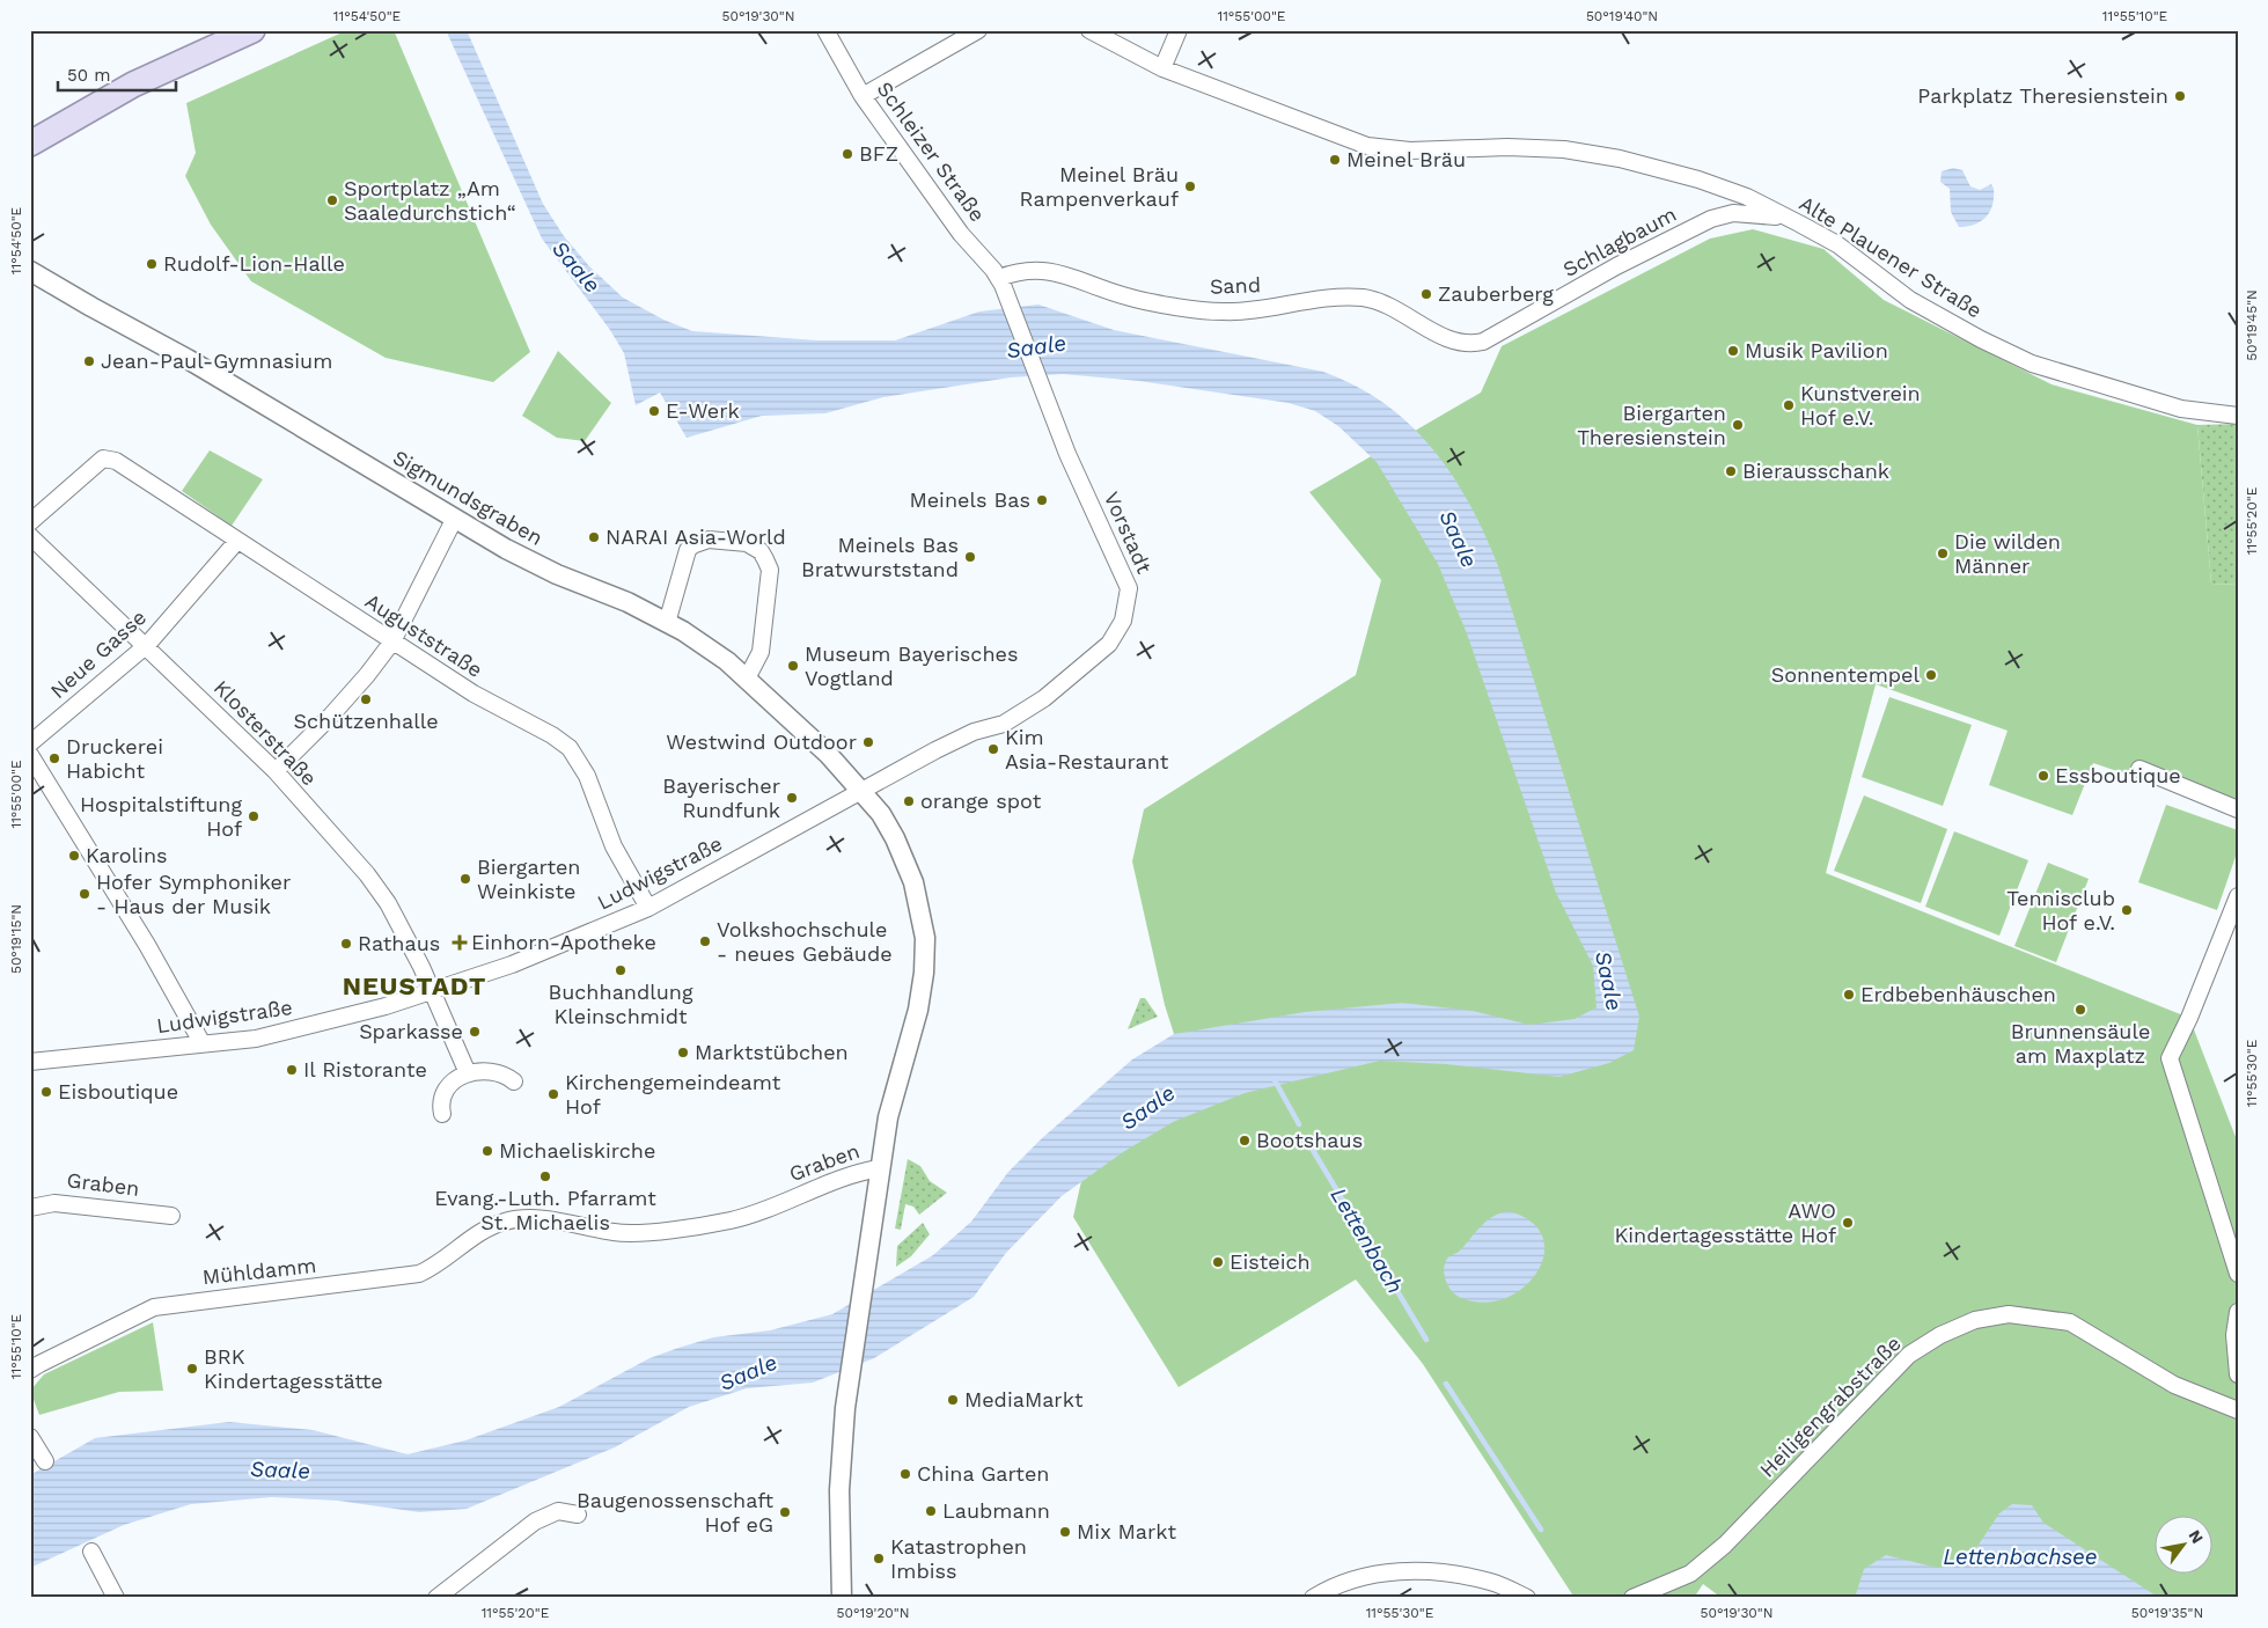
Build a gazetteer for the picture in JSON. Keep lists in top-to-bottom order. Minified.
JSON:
{"streets":{"street":["Schleizer Straße","Schlagbaum","Alte Plauener Straße","Sand","Sigmundsgraben","Vorstadt","Auguststraße","Neue Gasse","Klosterstraße","Ludwigstraße","Graben","Mühldamm","Heiligengrabstraße"]},"crossings":[["Schleizer Straße","Sand"],["Schleizer Straße","Vorstadt"],["Schlagbaum","Alte Plauener Straße"],["Schlagbaum","Sand"],["Sigmundsgraben","Vorstadt"],["Sigmundsgraben","Ludwigstraße"],["Sigmundsgraben","Graben"],["Vorstadt","Ludwigstraße"],["Vorstadt","Graben"],["Auguststraße","Neue Gasse"],["Auguststraße","Ludwigstraße"],["Neue Gasse","Klosterstraße"],["Klosterstraße","Ludwigstraße"],["Ludwigstraße","Graben"],["Graben","Mühldamm"]],"districts":["NEUSTADT"],"water":["Saale","Lettenbach","Lettenbachsee"],"places":{"other":["Parkplatz Theresienstein","BFZ","Meinel Bräu","Meinel Bräu Rampenverkauf","Sportplatz „Am Saaledurchstich“","Rudolf-Lion-Halle","Zauberberg","Musik Pavilion","Jean-Paul-Gymnasium","Kunstverein Hof e.V.","E-Werk","Biergarten Theresienstein","Bierausschank","Meinels Bas","NARAI Asia-World","Die wilden Männer","Meinels Bas Bratwurststand","Museum Bayerisches Vogtland","Sonnentempel","Schützenhalle","Westwind Outdoor","Kim Asia-Restaurant","Druckerei Habicht","Essboutique","Bayerischer Rundfunk","orange spot","Hospitalstiftung Hof","Karolins","Biergarten Weinkiste","Hofer Symphoniker - Haus der Musik","Tennisclub Hof e.V.","Volkshochschule - neues Gebäude","Rathaus","Buchhandlung Kleinschmidt","Erdbebenhäuschen","Brunnensäule am Maxplatz","Sparkasse","Marktstübchen","Il Ristorante","Eisboutique","Kirchengemeindeamt Hof","Bootshaus","Michaeliskirche","Evang.-Luth. Pfarramt St. Michaelis","AWO Kindertagesstätte Hof","Eisteich","BRK Kindertagesstätte","MediaMarkt","China Garten","Laubmann","Baugenossenschaft Hof eG","Mix Markt","Katastrophen Imbiss"],"health":["Einhorn-Apotheke"]},"scale_bar":"50 m","north":"top right","coordinates":["11°54'50\"E","50°19'30\"N","11°55'00\"E","50°19'40\"N","11°55'10\"E","50°19'45\"N","11°55'20\"E","50°19'15\"N","11°55'30\"E","50°19'20\"N","50°19'35\"N"]}
